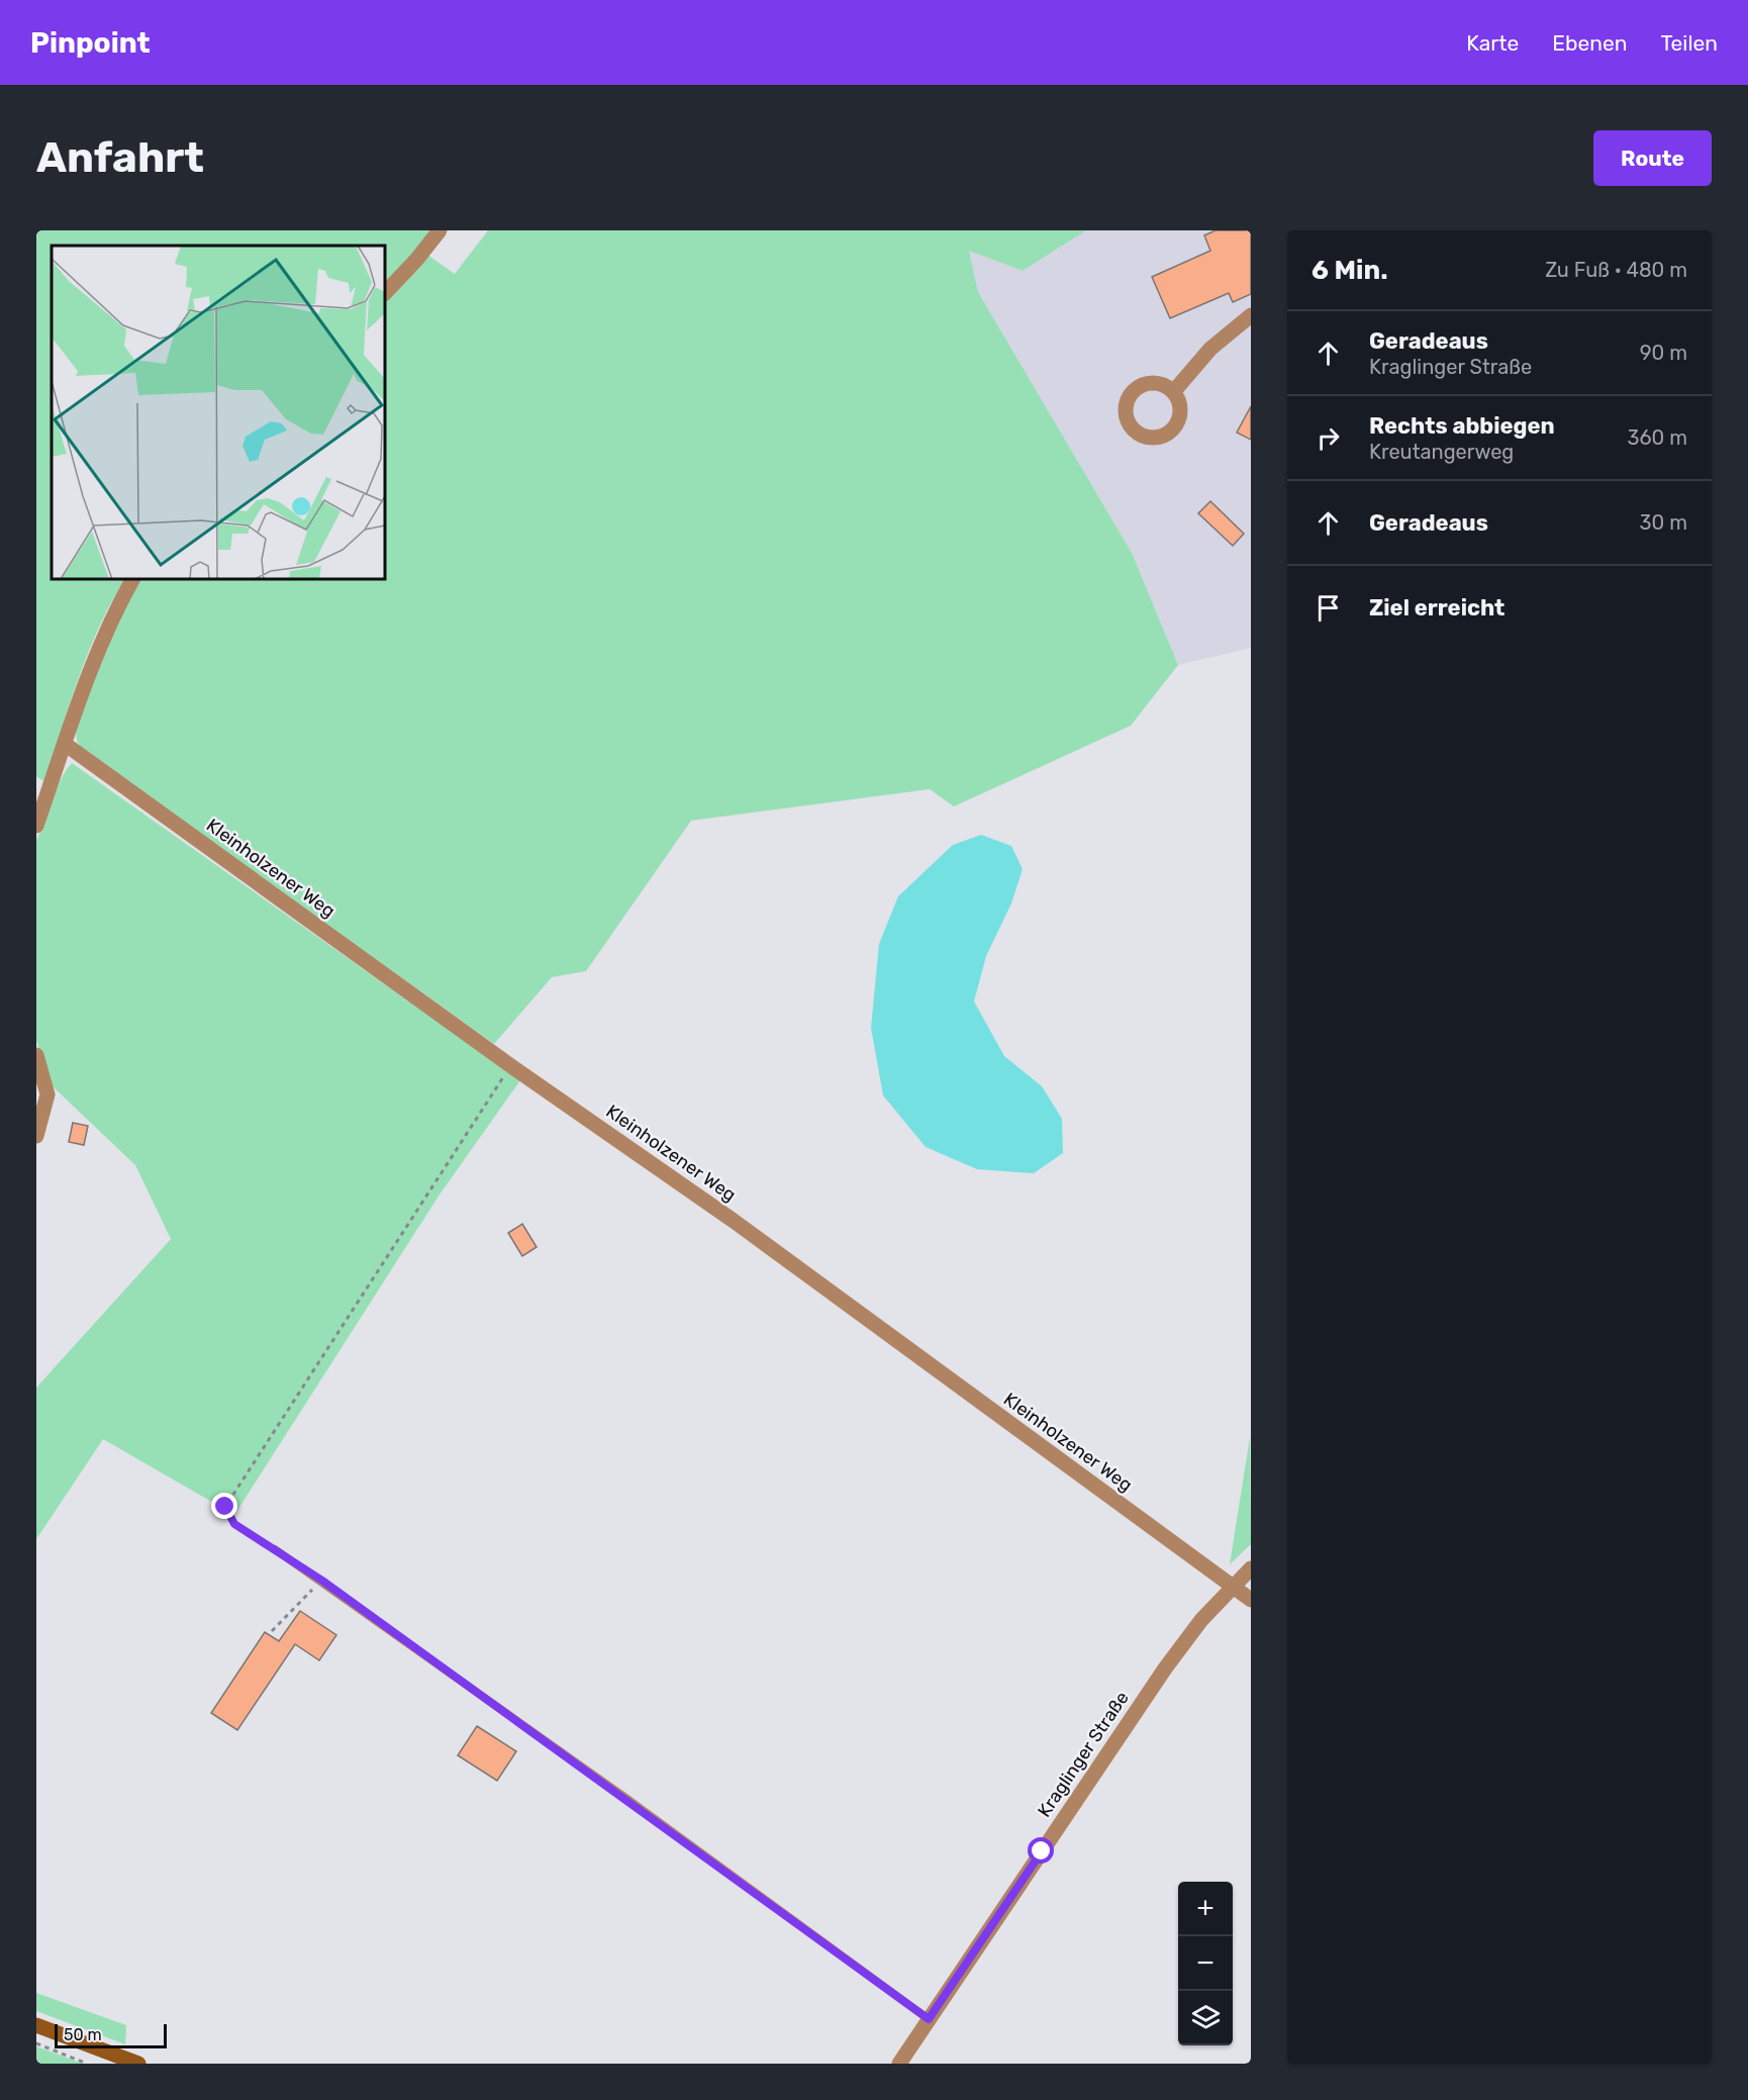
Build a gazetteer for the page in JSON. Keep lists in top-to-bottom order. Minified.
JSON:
{"streets":{"street":["Kleinholzener Weg","Kraglinger Straße"]},"crossings":[["Kleinholzener Weg","Kraglinger Straße"]],"scale_bar":"50 m","page":{"header":"Pinpoint","nav":["Karte","Ebenen","Teilen"],"buttons":"Route","title":"Anfahrt","heading":["6 Min.","Zu Fuß · 480 m"],"list":[["Geradeaus","Kraglinger Straße","90 m"],["Rechts abbiegen","Kreutangerweg","360 m"],["Geradeaus","30 m"],"Ziel erreicht"],"map_buttons":["+","−"],"scale":"50 m"}}
